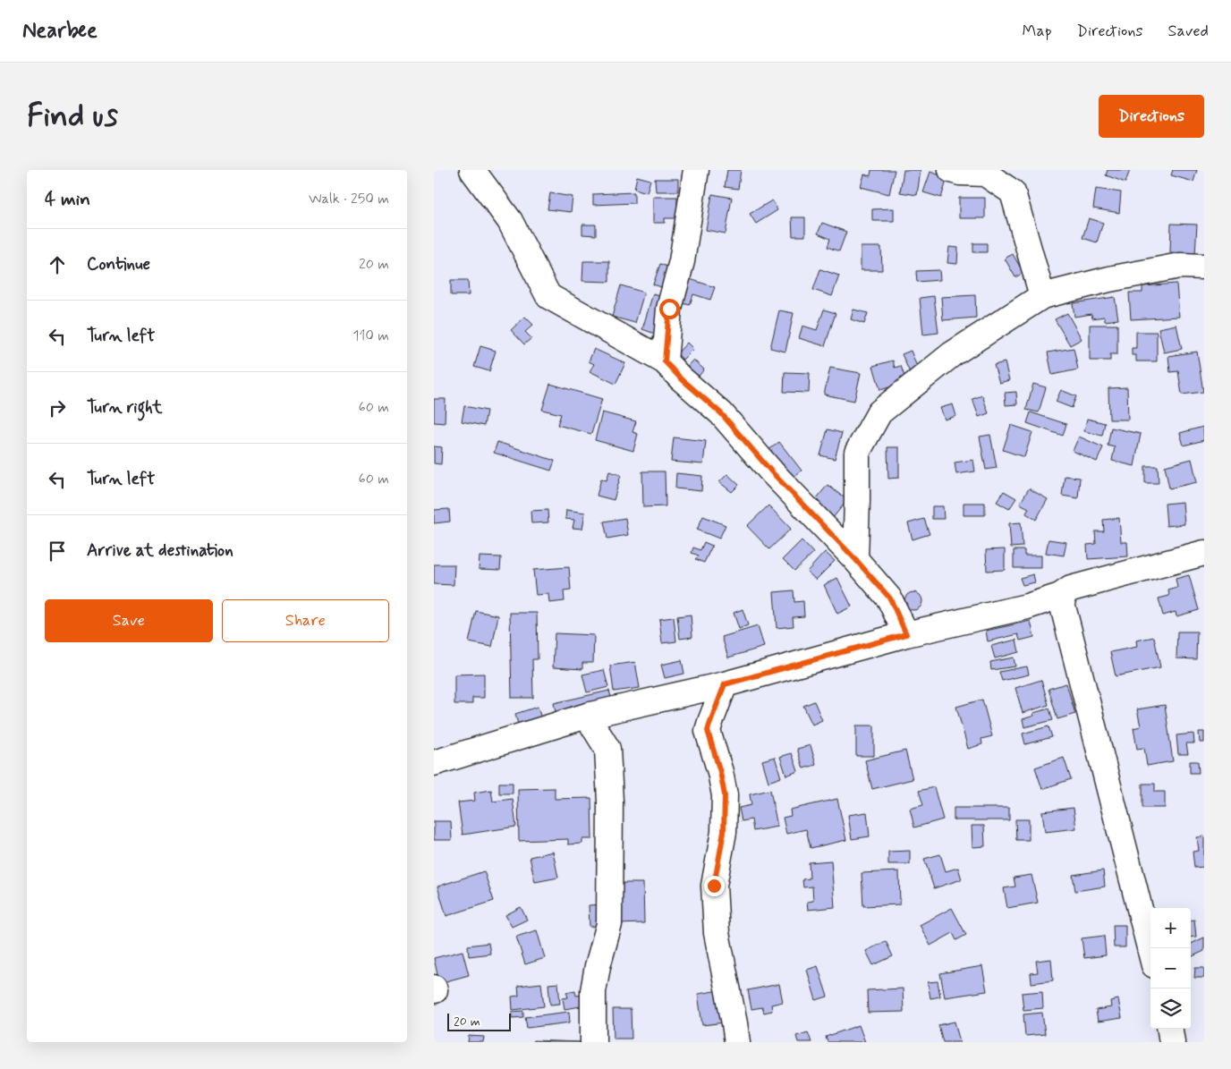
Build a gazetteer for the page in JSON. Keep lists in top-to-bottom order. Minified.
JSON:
{"scale_bar":"20 m","page":{"header":"Nearbee","nav":["Map","Directions","Saved"],"buttons":["Directions",["Save","Share"]],"title":"Find us","heading":["4 min","Walk · 250 m"],"list":[["Continue","20 m"],["Turn left","110 m"],["Turn right","60 m"],["Turn left","60 m"],"Arrive at destination"],"map_buttons":["+","−"],"scale":"20 m"}}
